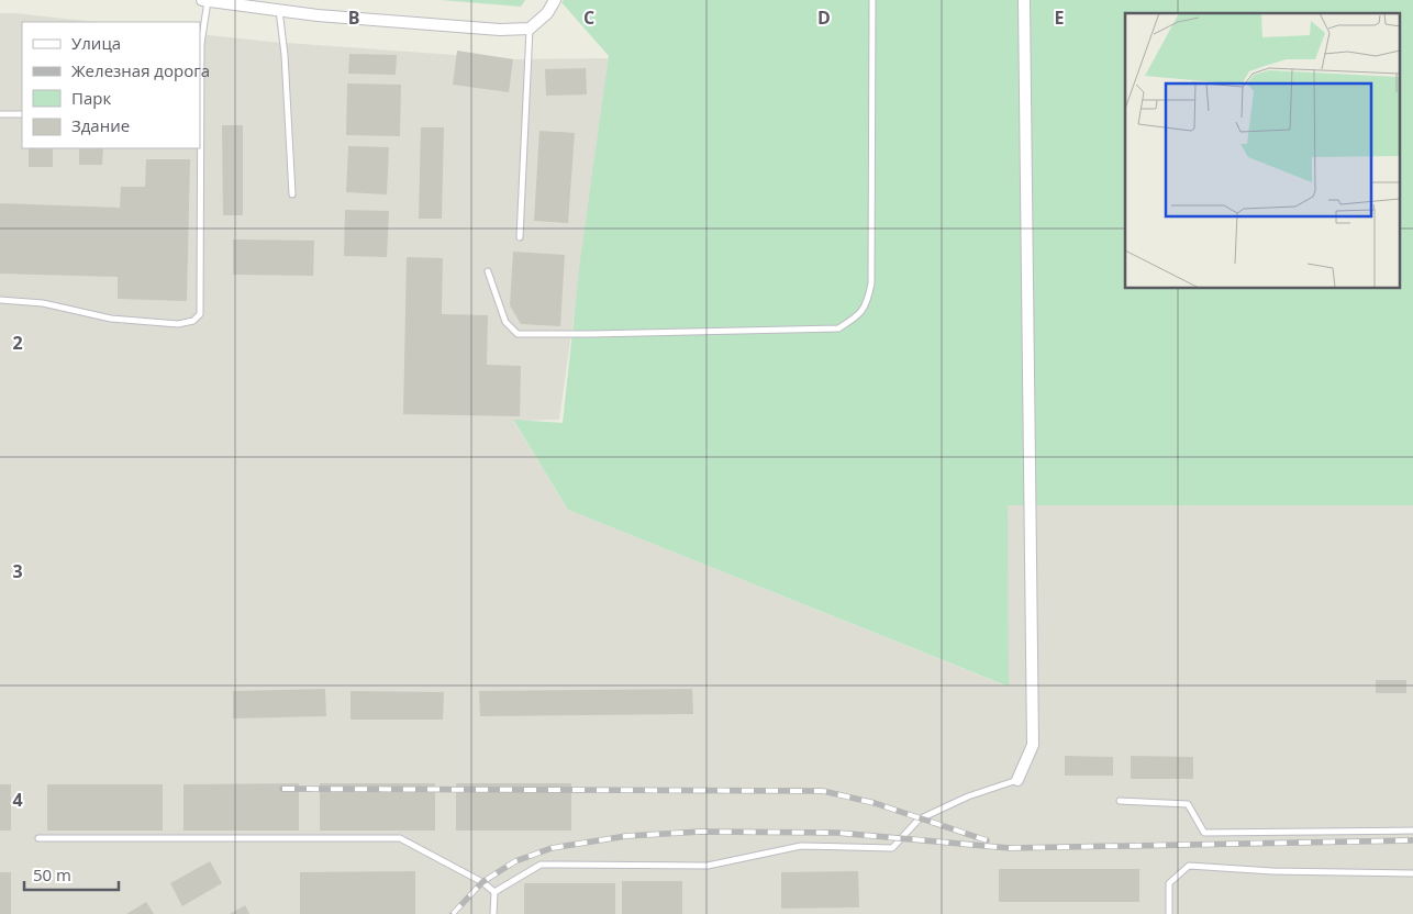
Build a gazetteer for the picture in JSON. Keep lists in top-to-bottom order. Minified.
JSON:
{"legend":["Улица","Железная дорога","Парк","Здание"],"scale_bar":"50 m","grid":{"columns":["B","C","D","E"],"rows":["2","3","4"]}}
